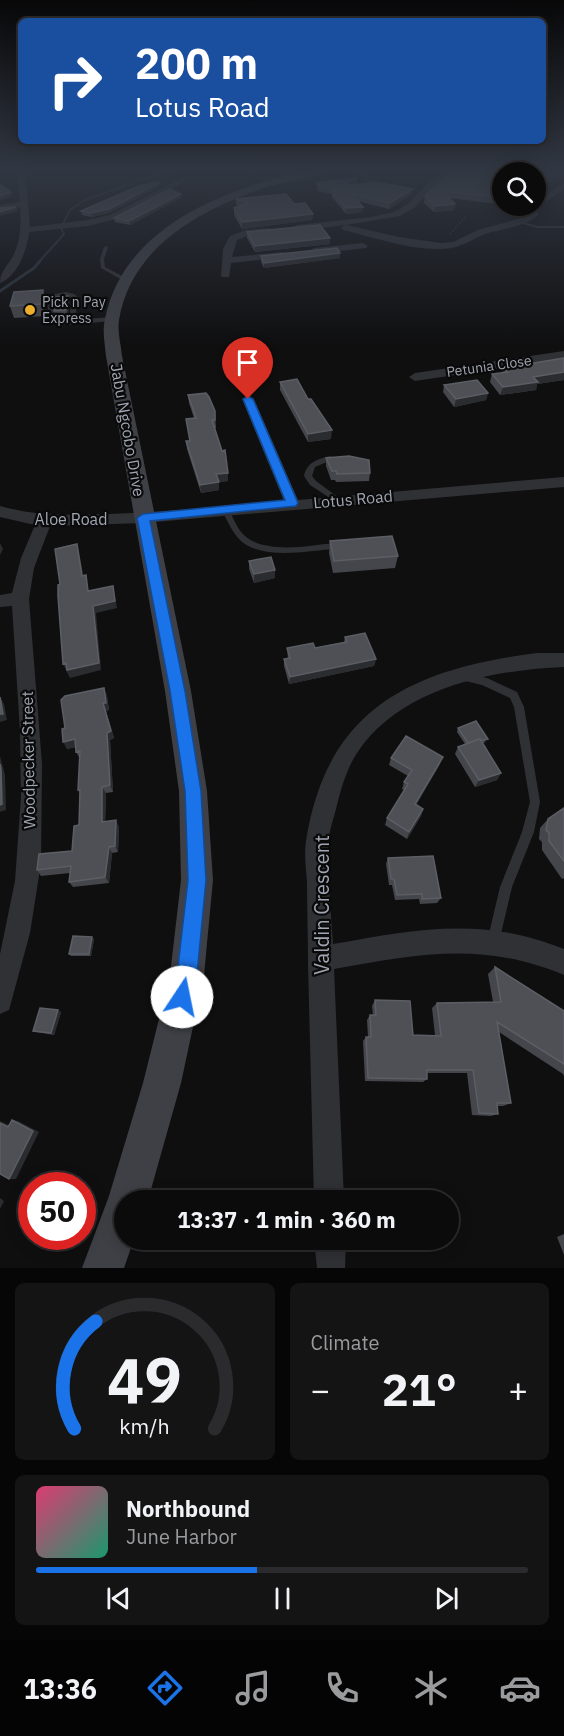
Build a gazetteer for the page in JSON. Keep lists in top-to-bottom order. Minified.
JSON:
{"streets":{"main road":["Jabu Ngcobo Drive"],"street":["Petunia Close","Lotus Road","Aloe Road","Woodpecker Street","Valdin Crescent"]},"crossings":[["Jabu Ngcobo Drive","Lotus Road"],["Jabu Ngcobo Drive","Aloe Road"],["Lotus Road","Aloe Road"],["Aloe Road","Woodpecker Street"]],"places":["Pick n Pay Express"],"page":{"turn":["200 m","Lotus Road"],"limit":"50","trip":"13:37 · 1 min · 360 m","tile":"Climate","heat":["−","21°","+"],"song":["Northbound","June Harbor"],"tabs":"13:36","gauge":["49","km/h"]}}
